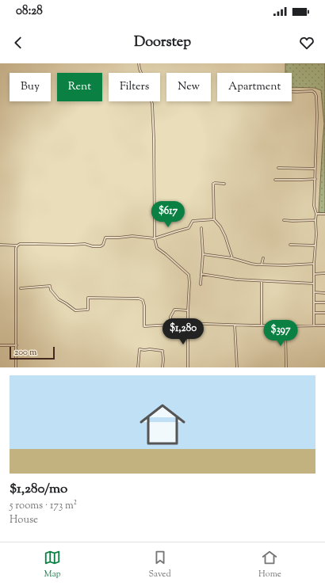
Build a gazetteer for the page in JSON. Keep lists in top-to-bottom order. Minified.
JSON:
{"scale_bar":"200 m","page":{"status":"08:28","header":"Doorstep","chip":["Buy","Rent","Filters","New","Apartment"],"price":["$617","$1,280","$397"],"scale":"200 m","list":[{"name":"$1,280/mo","note":"5 rooms · 173 m² · House"}],"tabs":["Map","Saved","Home"]}}
